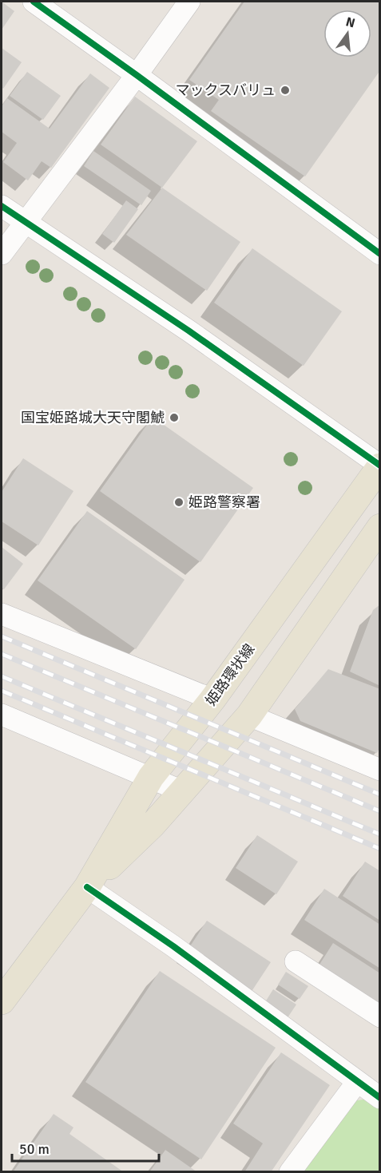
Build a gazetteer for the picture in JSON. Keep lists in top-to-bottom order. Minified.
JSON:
{"streets":{"main road":["姫路環状線"]},"places":["マックスバリュ","国宝姫路城大天守閣鯱","姫路警察署"],"scale_bar":"50 m","north":"top"}
